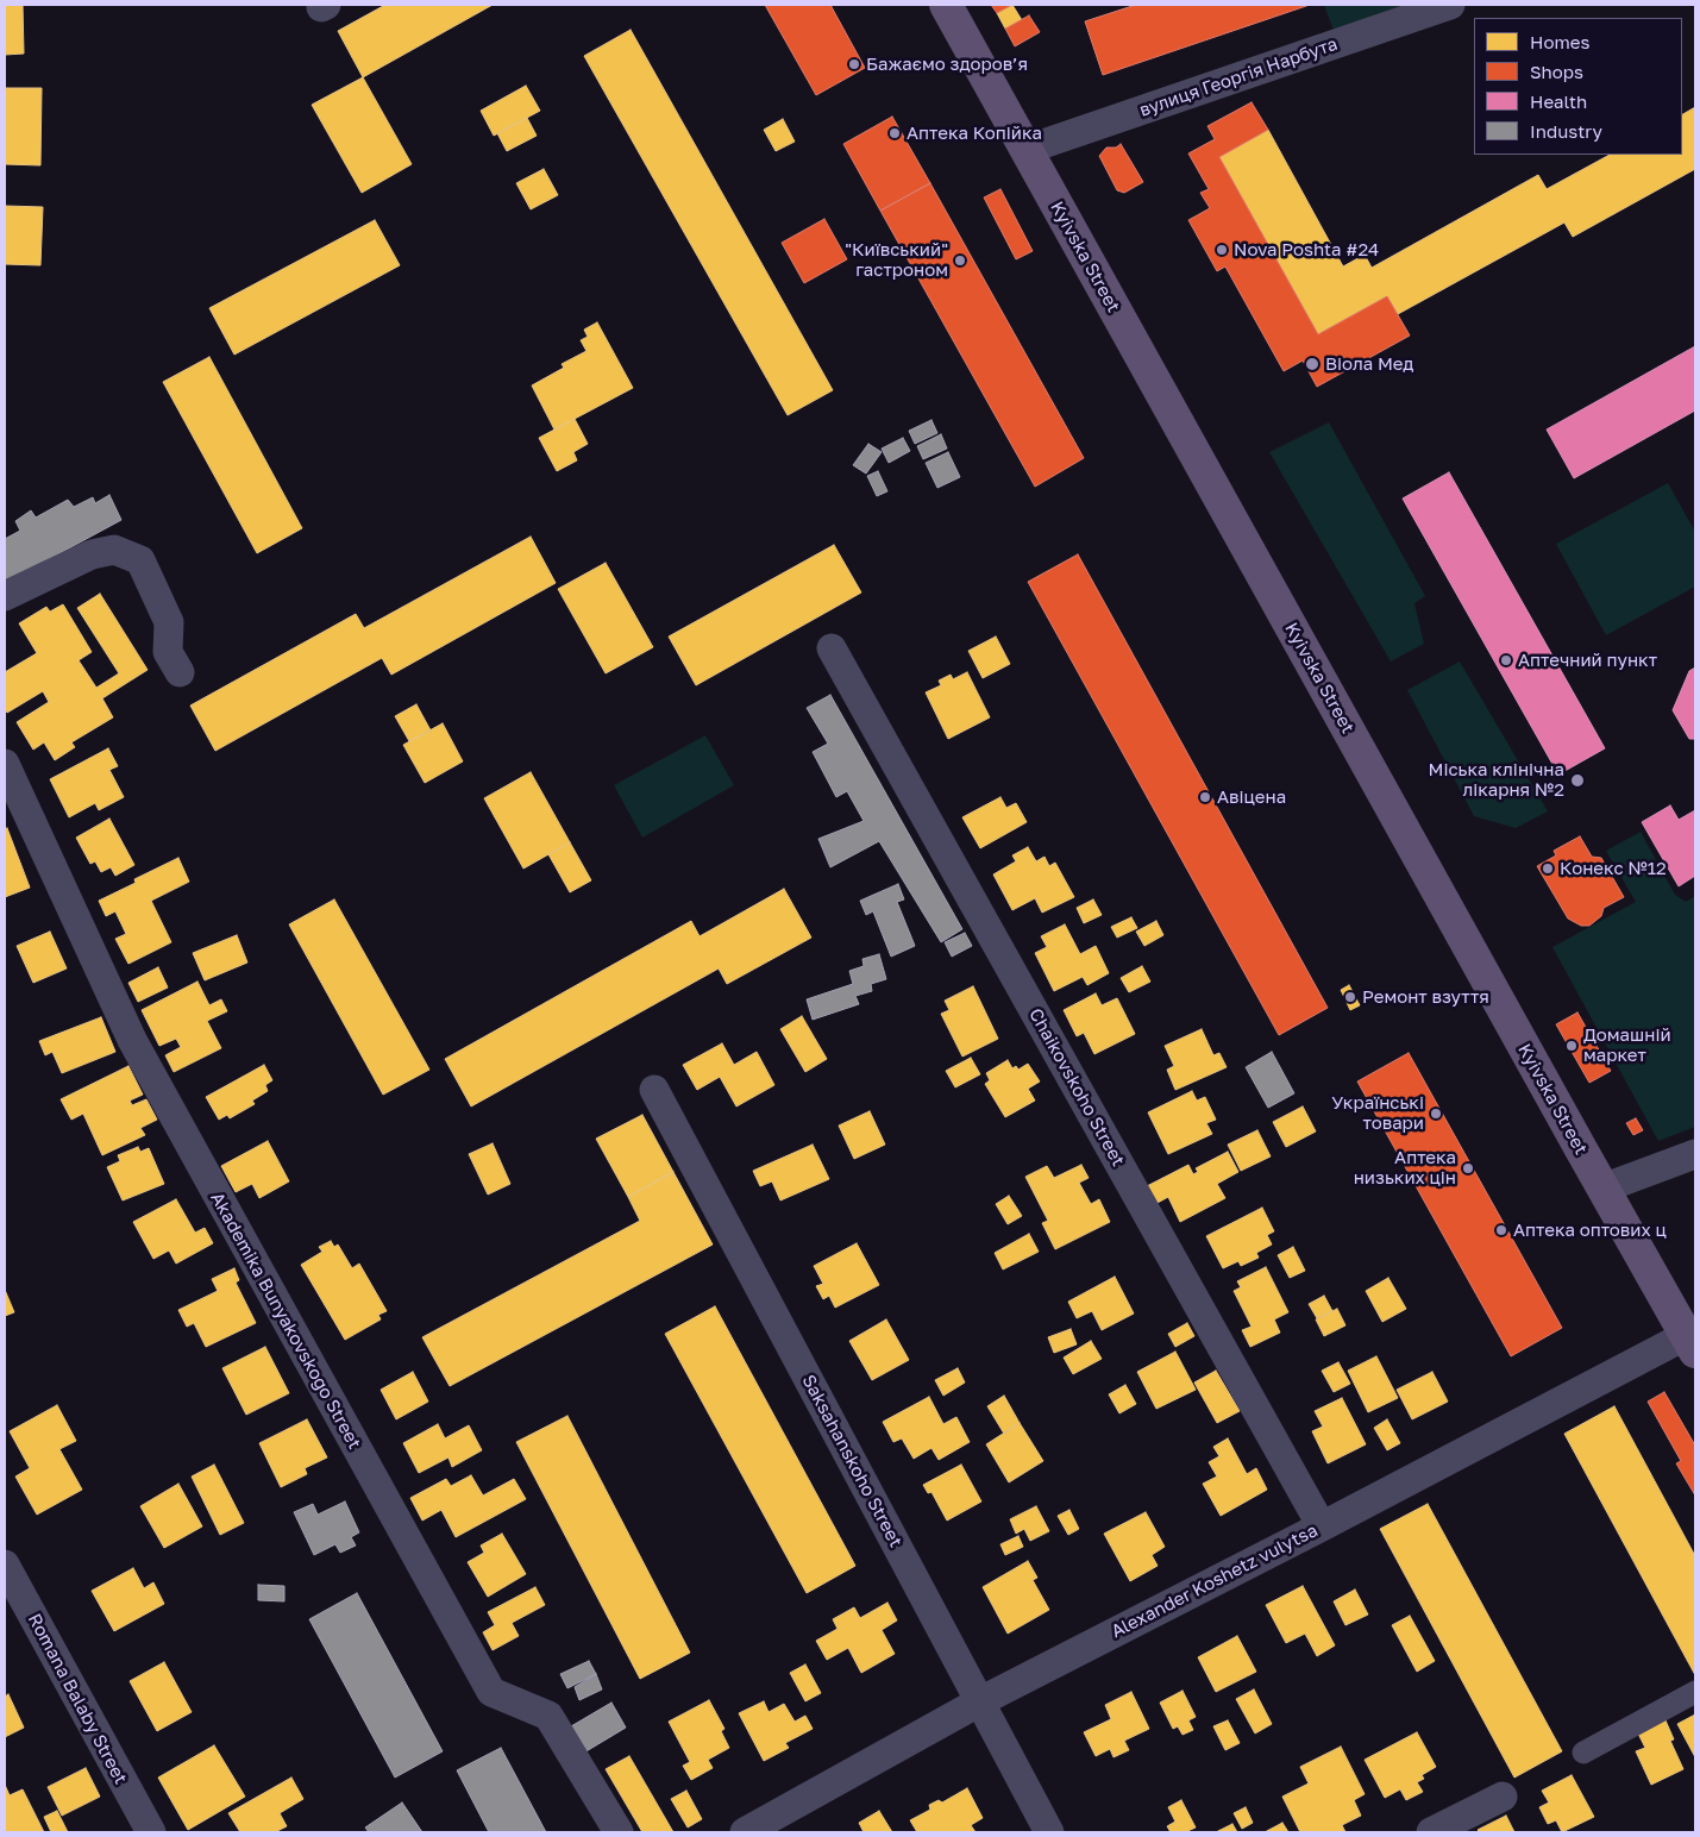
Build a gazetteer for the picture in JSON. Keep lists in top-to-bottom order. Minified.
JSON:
{"streets":{"main road":["Kyivska Street"],"street":["вулиця Георгія Нарбута","Chaikovskoho Street","Akademika Bunyakovskogo Street","Saksahanskoho Street","Alexander Koshetz vulytsa","Romana Balaby Street"]},"crossings":[["вулиця Георгія Нарбута","Kyivska Street"],["Kyivska Street","Alexander Koshetz vulytsa"],["Chaikovskoho Street","Alexander Koshetz vulytsa"],["Saksahanskoho Street","Alexander Koshetz vulytsa"]],"places":["Бажаємо здоров’я","Аптека Копійка","Nova Poshta #24","\"Київський\" гастроном","Віола Мед","Аптечний пункт","Міська клінічна лікарня №2","Авіцена","Конекс №12","Ремонт взуття","Домашній маркет","Українські товари","Аптека низьких цін","Аптека оптових ц"],"legend":["Homes","Shops","Health","Industry"]}
